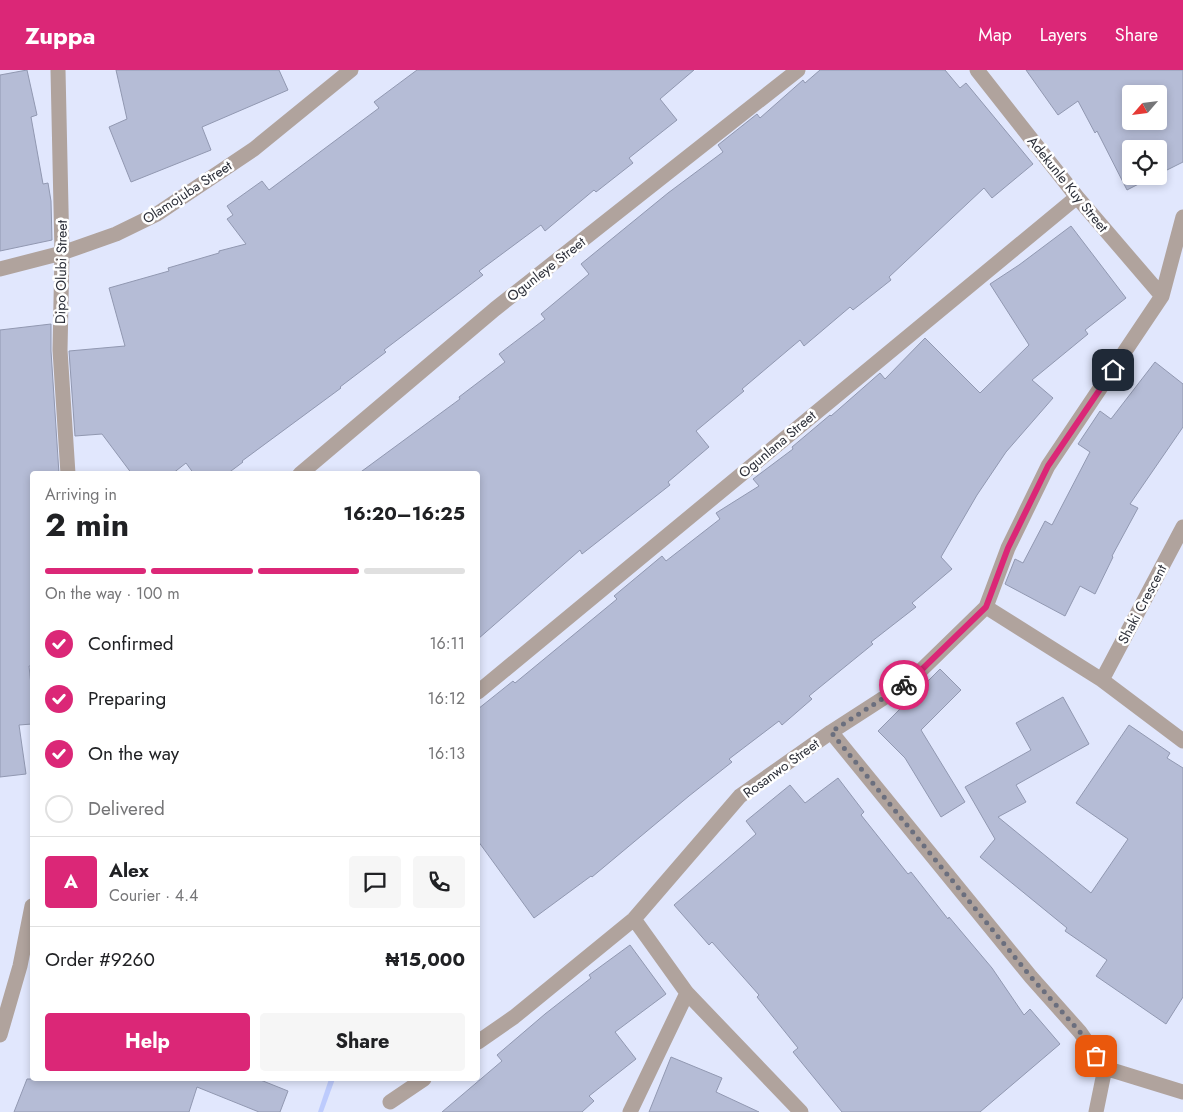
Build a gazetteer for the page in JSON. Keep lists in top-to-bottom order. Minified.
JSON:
{"streets":{"street":["Adekunle Kuy Street","Olamojuba Street","Ogunleye Street","Dipo Olubi Street","Ogunlana Street","Shaki Crescent","Rosanwo Street"]},"crossings":[["Adekunle Kuy Street","Ogunlana Street"],["Adekunle Kuy Street","Rosanwo Street"],["Olamojuba Street","Dipo Olubi Street"]],"north":"bottom left","page":{"header":"Zuppa","nav":["Map","Layers","Share"],"heading":["2 min","Arriving in","16:20–16:25"],"panel":["Alex","Courier · 4.4","Order #9260","₦15,000"],"bar":"On the way · 100 m","list":[["Confirmed","16:11"],["Preparing","16:12"],["On the way","16:13"],"Delivered"],"round":"A","buttons":["Help","Share"]}}
